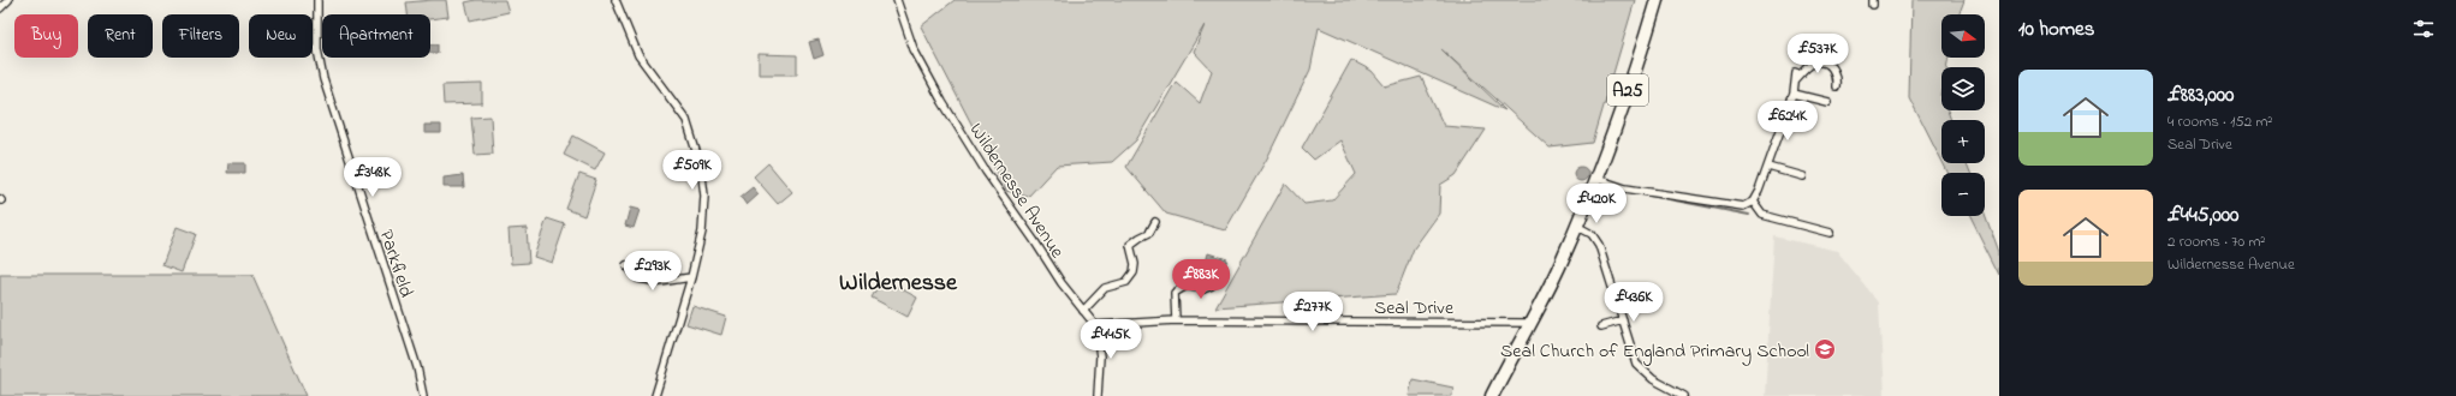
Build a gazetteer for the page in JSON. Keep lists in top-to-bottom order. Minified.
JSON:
{"streets":{"highway":["A25"],"street":["Wildernesse Avenue","Parkfield","Seal Drive"]},"crossings":[["A25","Seal Drive"],["Wildernesse Avenue","Seal Drive"]],"districts":["Wildernesse"],"places":{"school or university":["Seal Church of England Primary School"]},"north":"right","page":{"heading":"10 homes","map_buttons":["+","−"],"chip":["Buy","Rent","Filters","New","Apartment"],"price":["£537K","£624K","£509K","£348K","£420K","£293K","£883K","£436K","£277K","£445K"],"list":[{"name":"£883,000","note":"4 rooms · 152 m² · Seal Drive"},{"name":"£445,000","note":"2 rooms · 70 m² · Wildernesse Avenue"}]}}
